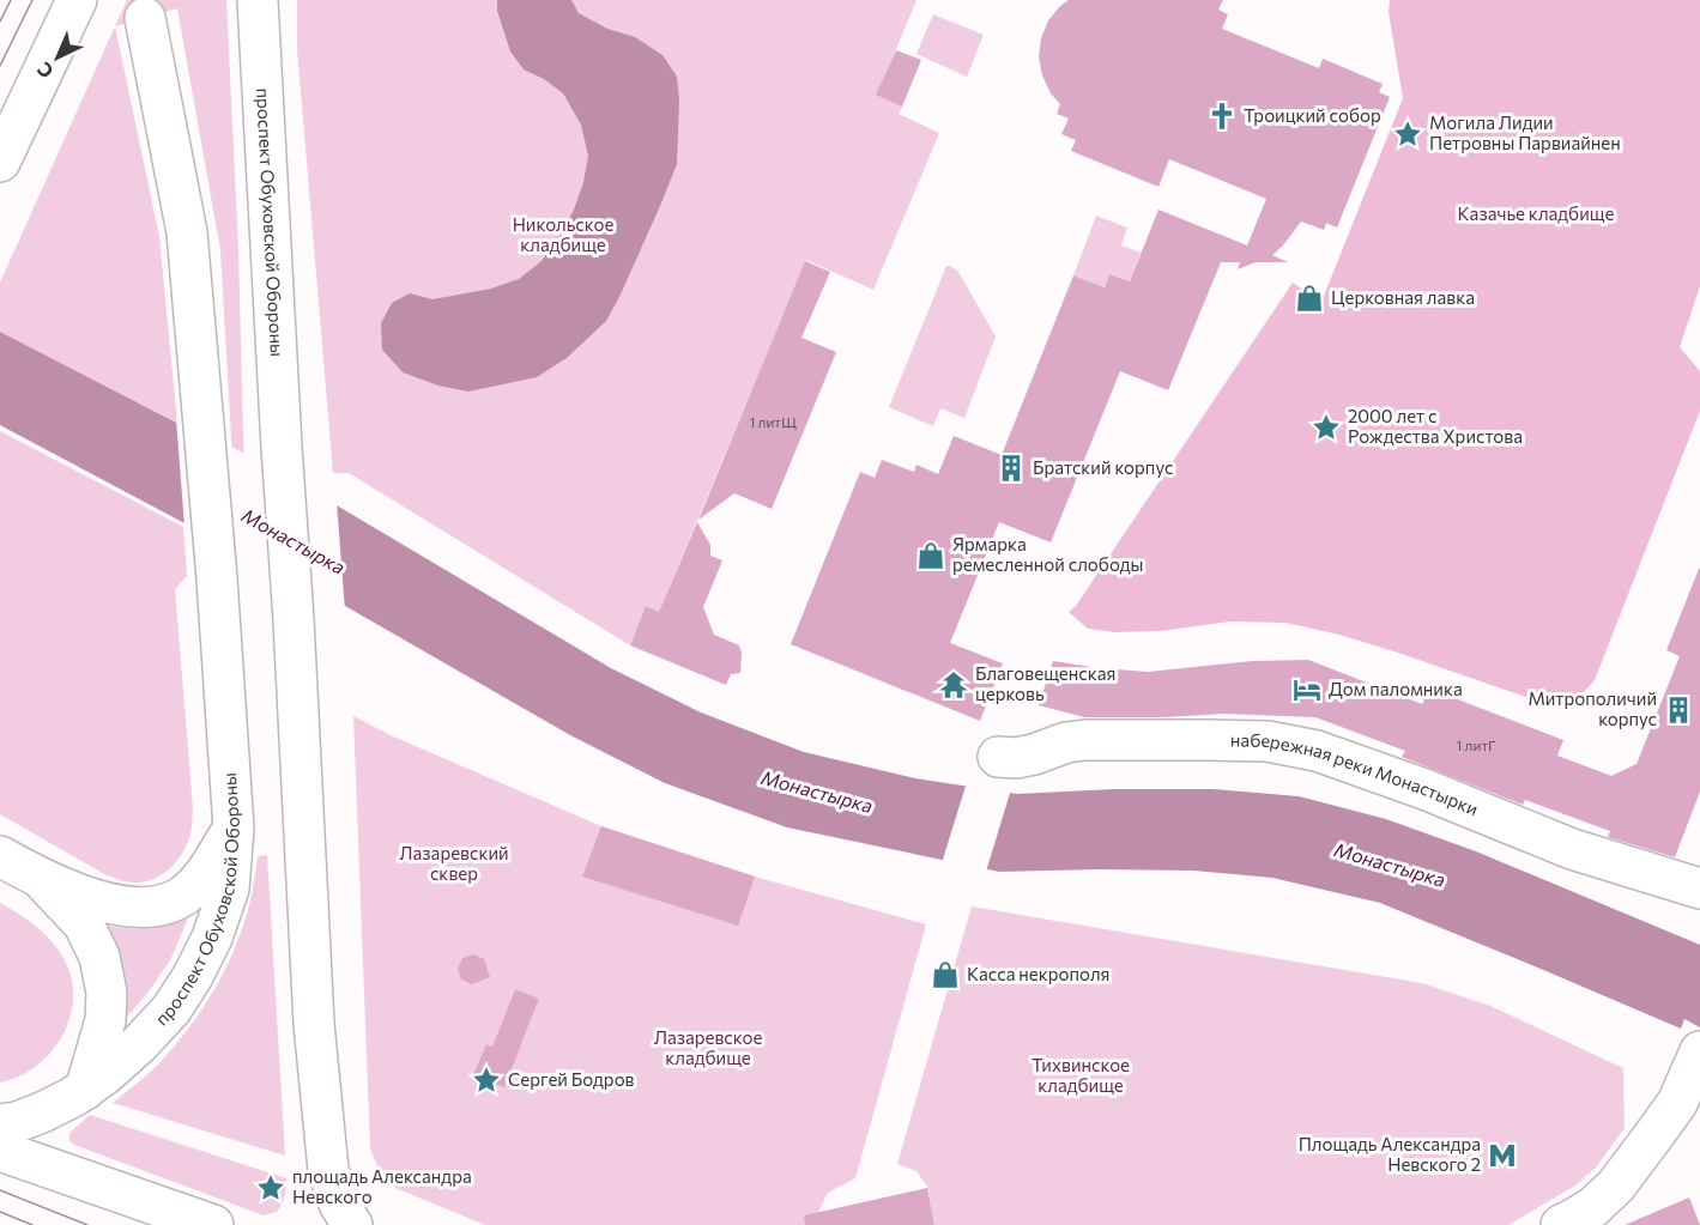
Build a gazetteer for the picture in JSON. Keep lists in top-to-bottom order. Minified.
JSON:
{"streets":{"main road":["проспект Обуховской Обороны","набережная реки Монастырки"]},"water":["Монастырка"],"parks":["Казачье кладбище","Никольское кладбище","Лазаревский сквер","Лазаревское кладбище","Тихвинское кладбище"],"places":{"church":["Троицкий собор"],"place":["Могила Лидии Петровны Парвиайнен","2000 лет с Рождества Христова","Сергей Бодров","площадь Александра Невского"],"shop":["Церковная лавка","Ярмарка ремесленной слободы","Касса некрополя"],"building":["Братский корпус","Митрополичий корпус"],"temple":["Благовещенская церковь"],"hotel":["Дом паломника"],"metro station":["Площадь Александра Невского 2"]},"house_numbers":["1 литЩ","1 литГ"],"north":"bottom left"}
